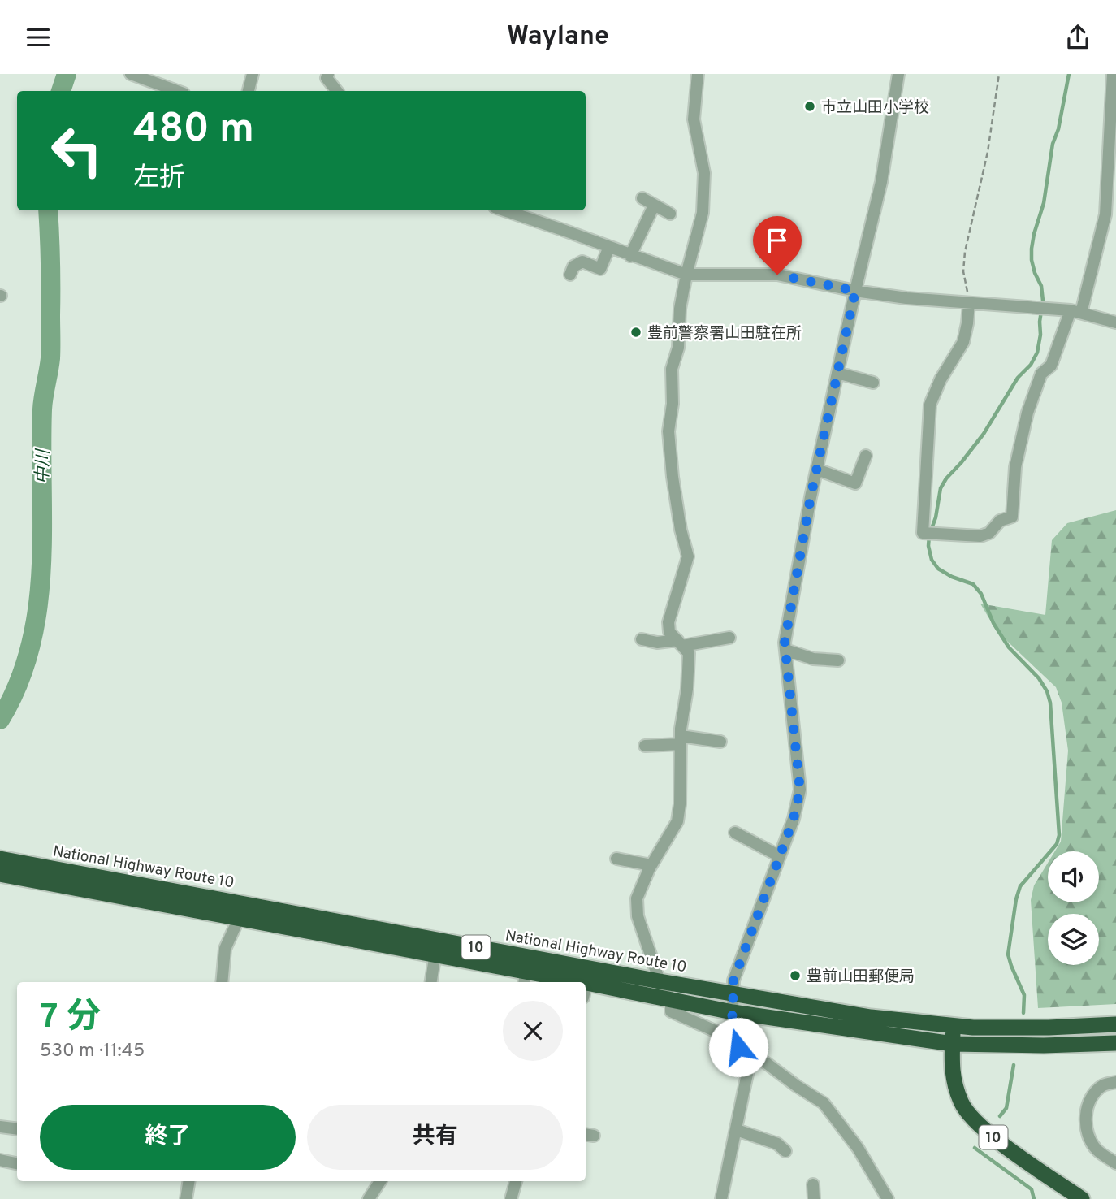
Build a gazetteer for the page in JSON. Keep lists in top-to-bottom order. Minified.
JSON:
{"streets":{"highway":["National Highway Route 10","10"]},"crossings":[["National Highway Route 10","10"]],"water":["中川"],"places":["市立山田小学校","豊前警察署山田駐在所","豊前山田郵便局"],"page":{"header":"Waylane","turn":["480 m","左折"],"heading":["7 分","530 m · 11:45"],"buttons":["終了","共有"]}}
